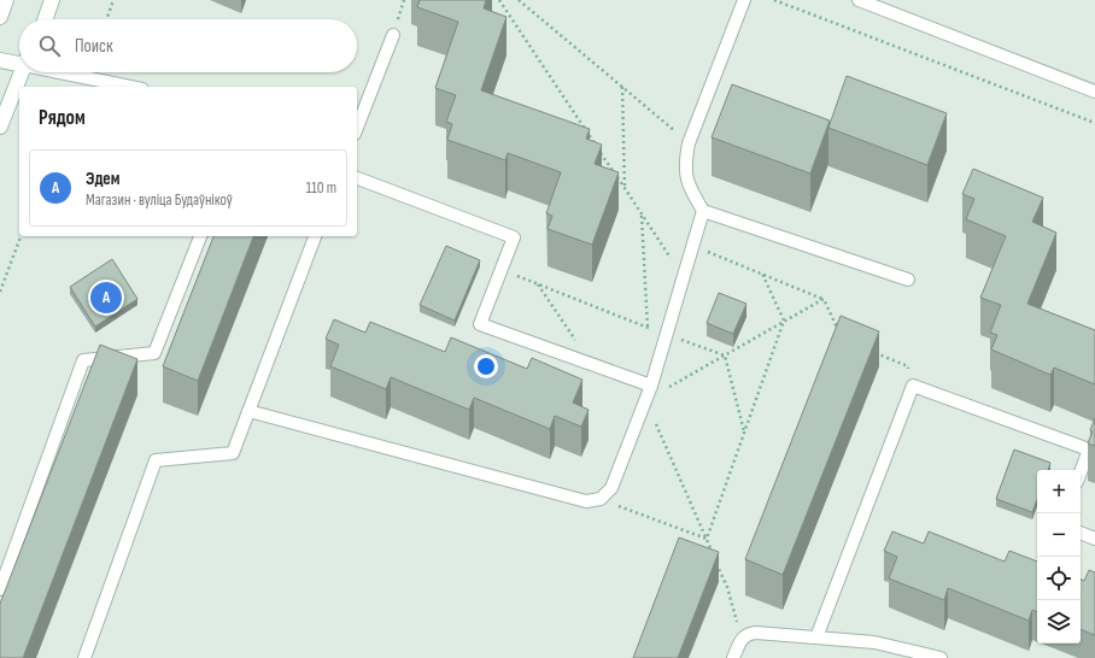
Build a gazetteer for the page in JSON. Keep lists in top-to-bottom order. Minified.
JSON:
{"page":{"search":"Поиск","heading":"Рядом","list":[{"mark":"A","name":"Эдем","note":"Магазин · вуліца Будаўнікоў","value":"110 m"}],"pins":"A","map_buttons":["+","−"]}}
